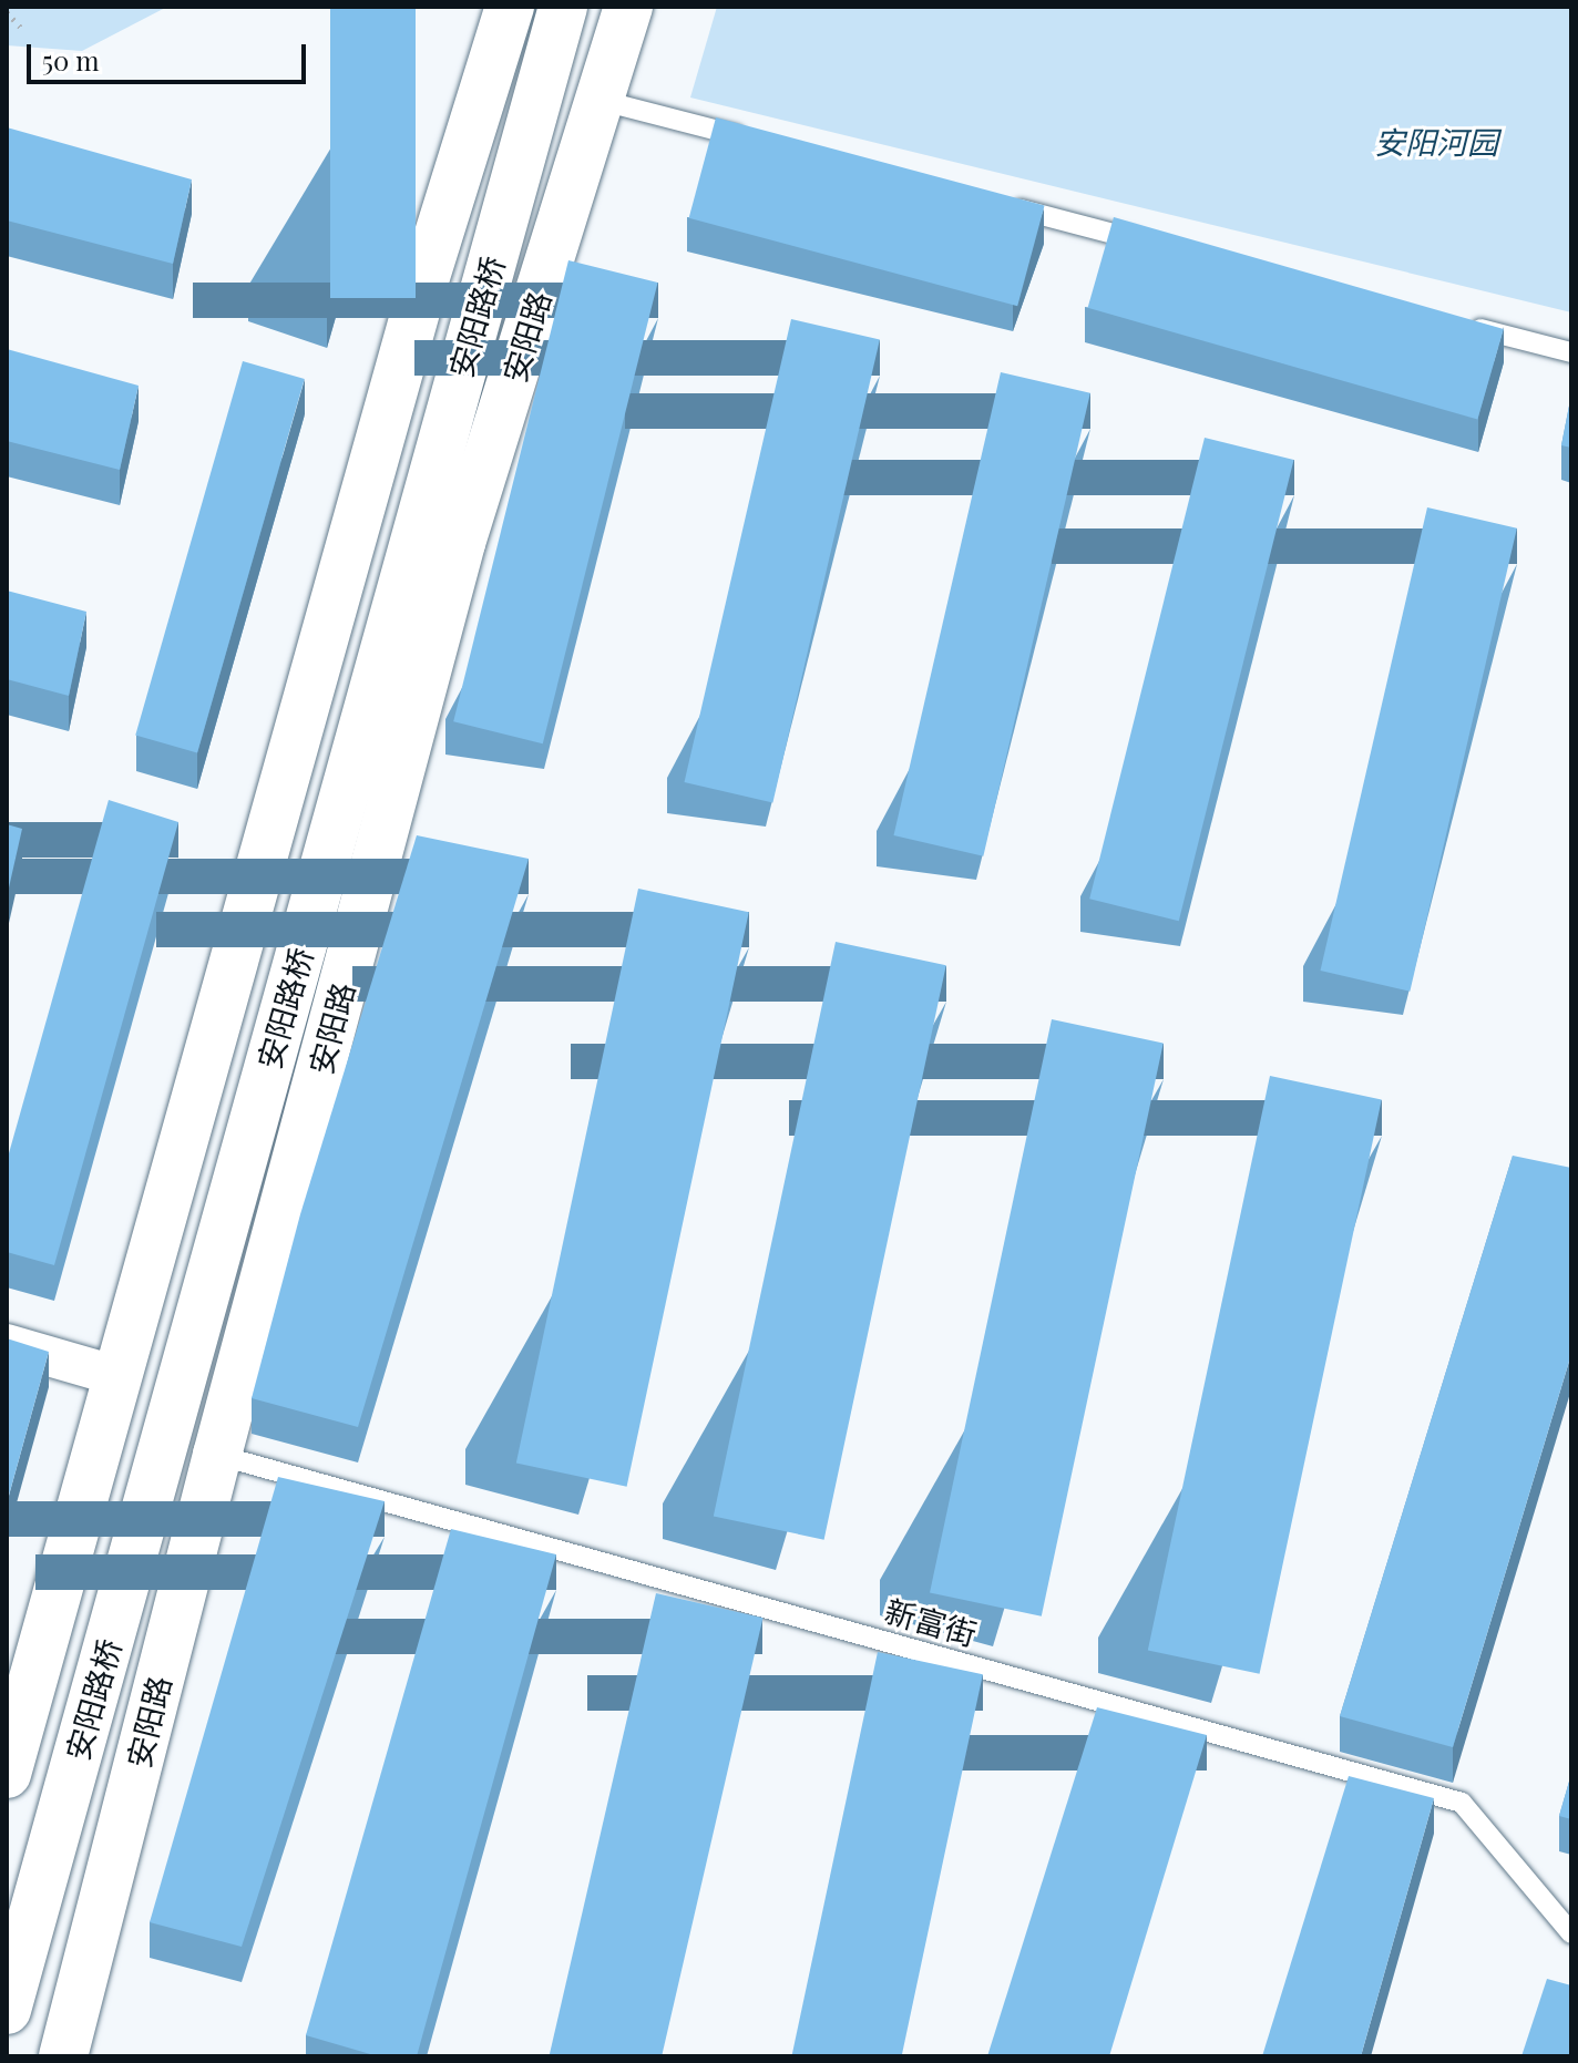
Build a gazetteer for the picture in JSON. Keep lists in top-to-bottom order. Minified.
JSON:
{"streets":{"main road":["安阳路桥","安阳路"],"lane":["新富街"]},"crossings":[["安阳路","新富街"]],"parks":["安阳河园"],"scale_bar":"50 m"}
